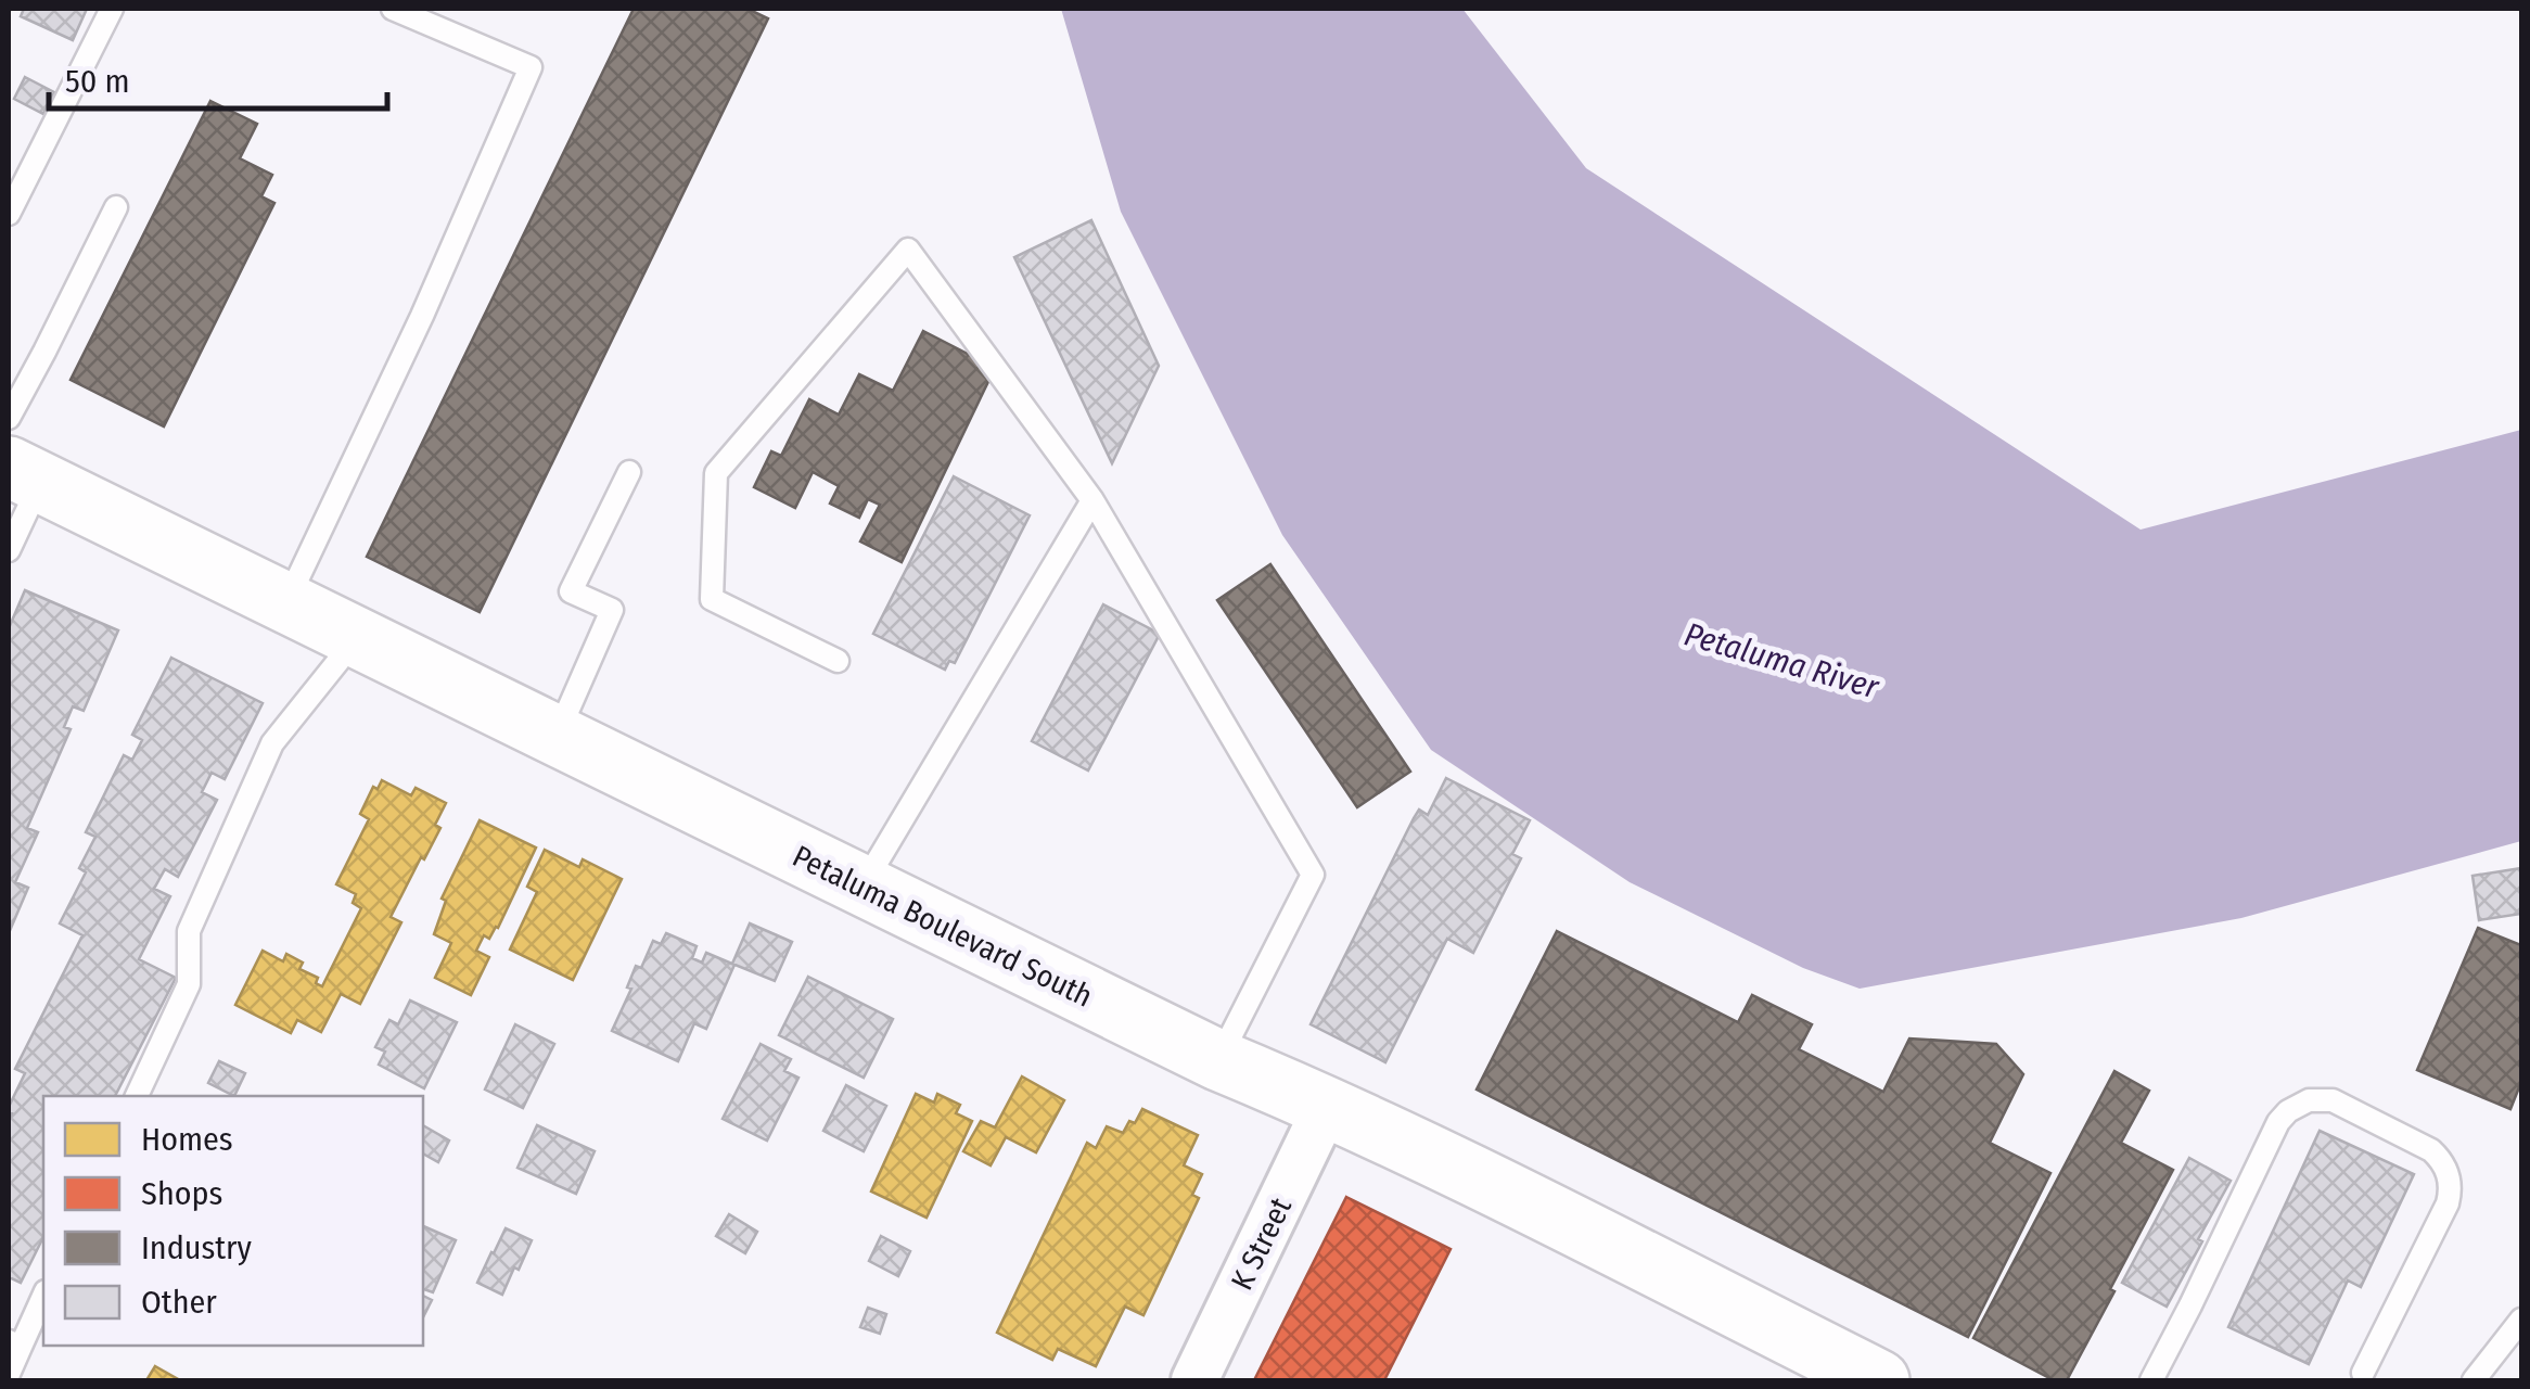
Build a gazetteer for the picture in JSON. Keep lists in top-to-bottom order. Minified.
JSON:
{"streets":{"main road":["Petaluma Boulevard South"],"street":["K Street"]},"crossings":[["Petaluma Boulevard South","K Street"]],"water":["Petaluma River"],"legend":["Homes","Shops","Industry","Other"],"scale_bar":"50 m"}
